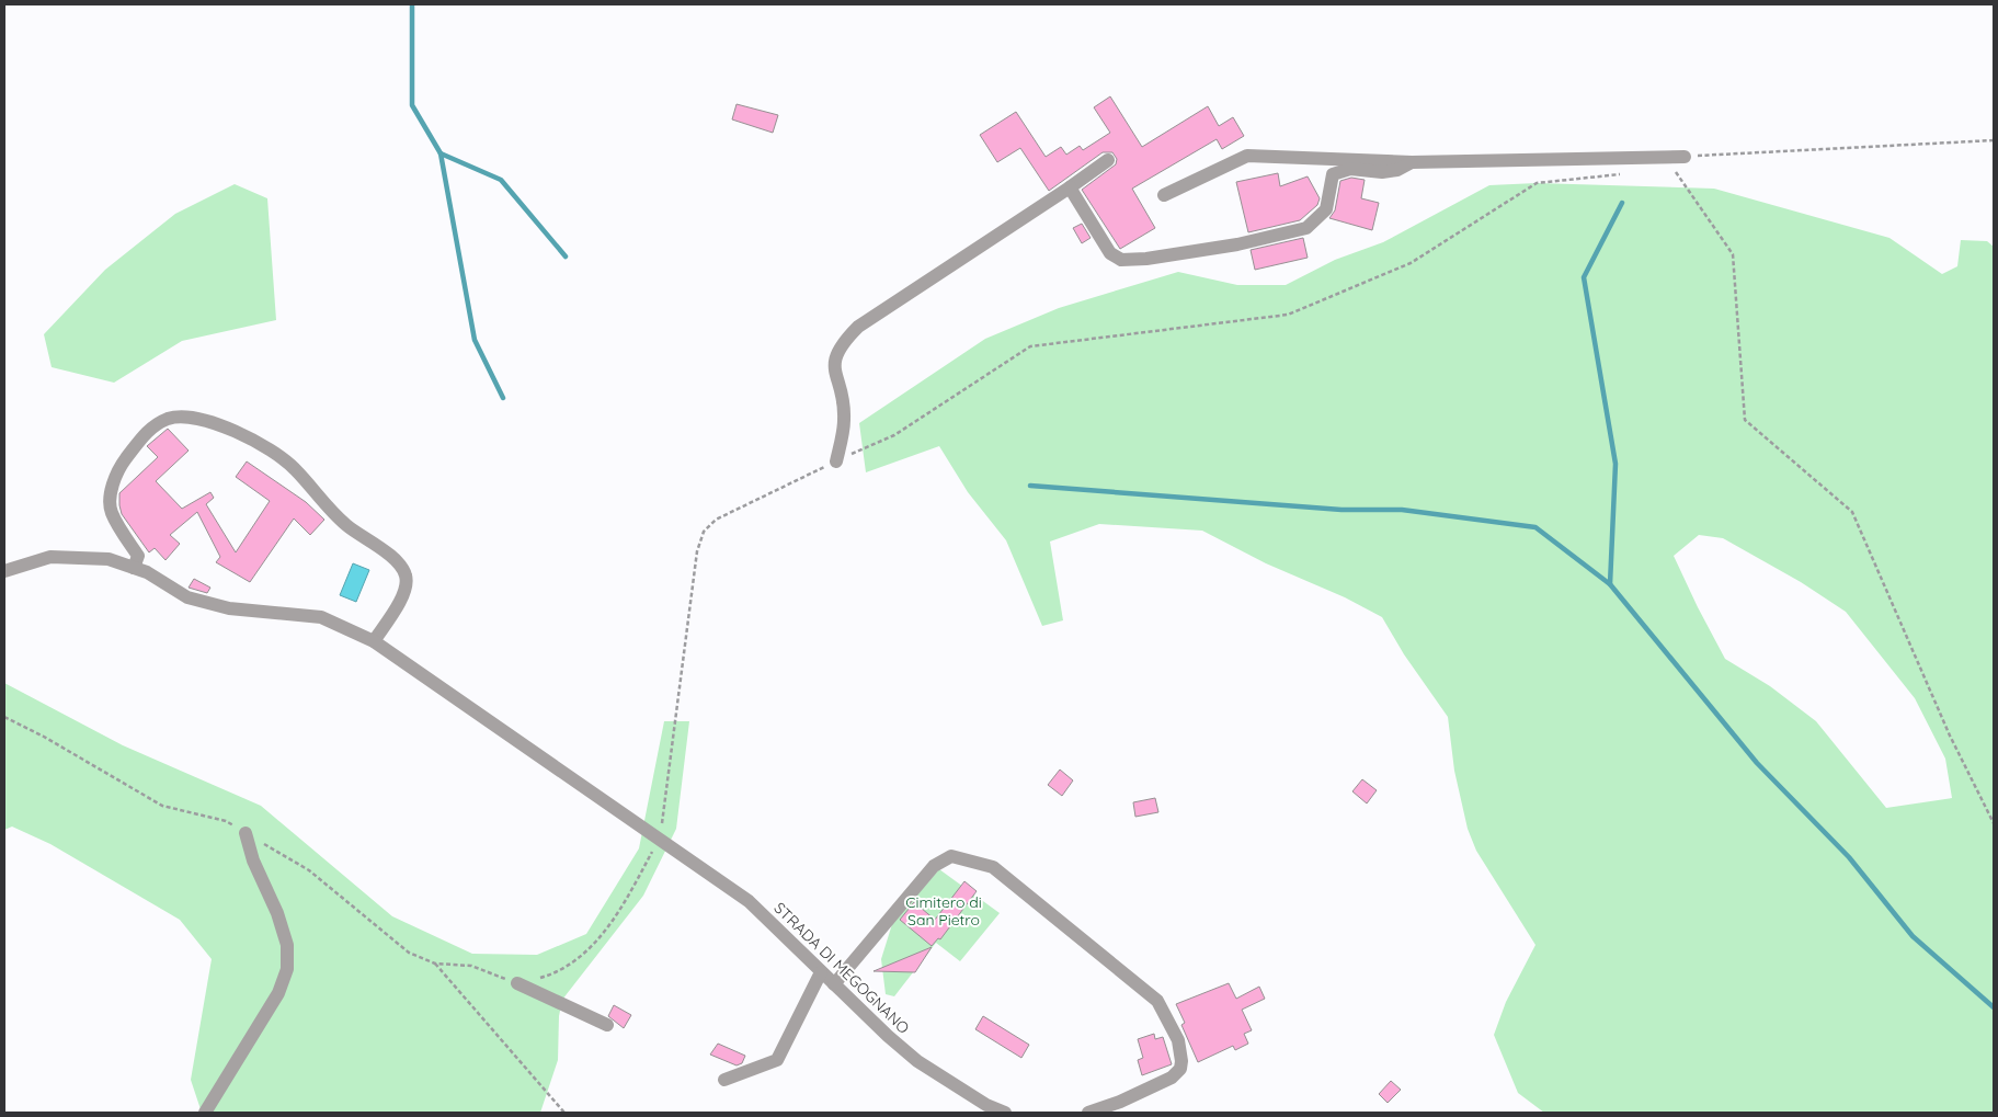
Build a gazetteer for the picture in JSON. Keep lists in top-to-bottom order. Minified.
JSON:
{"streets":{"street":["STRADA DI MEGOGNANO"]},"parks":["Cimitero di San Pietro"]}
